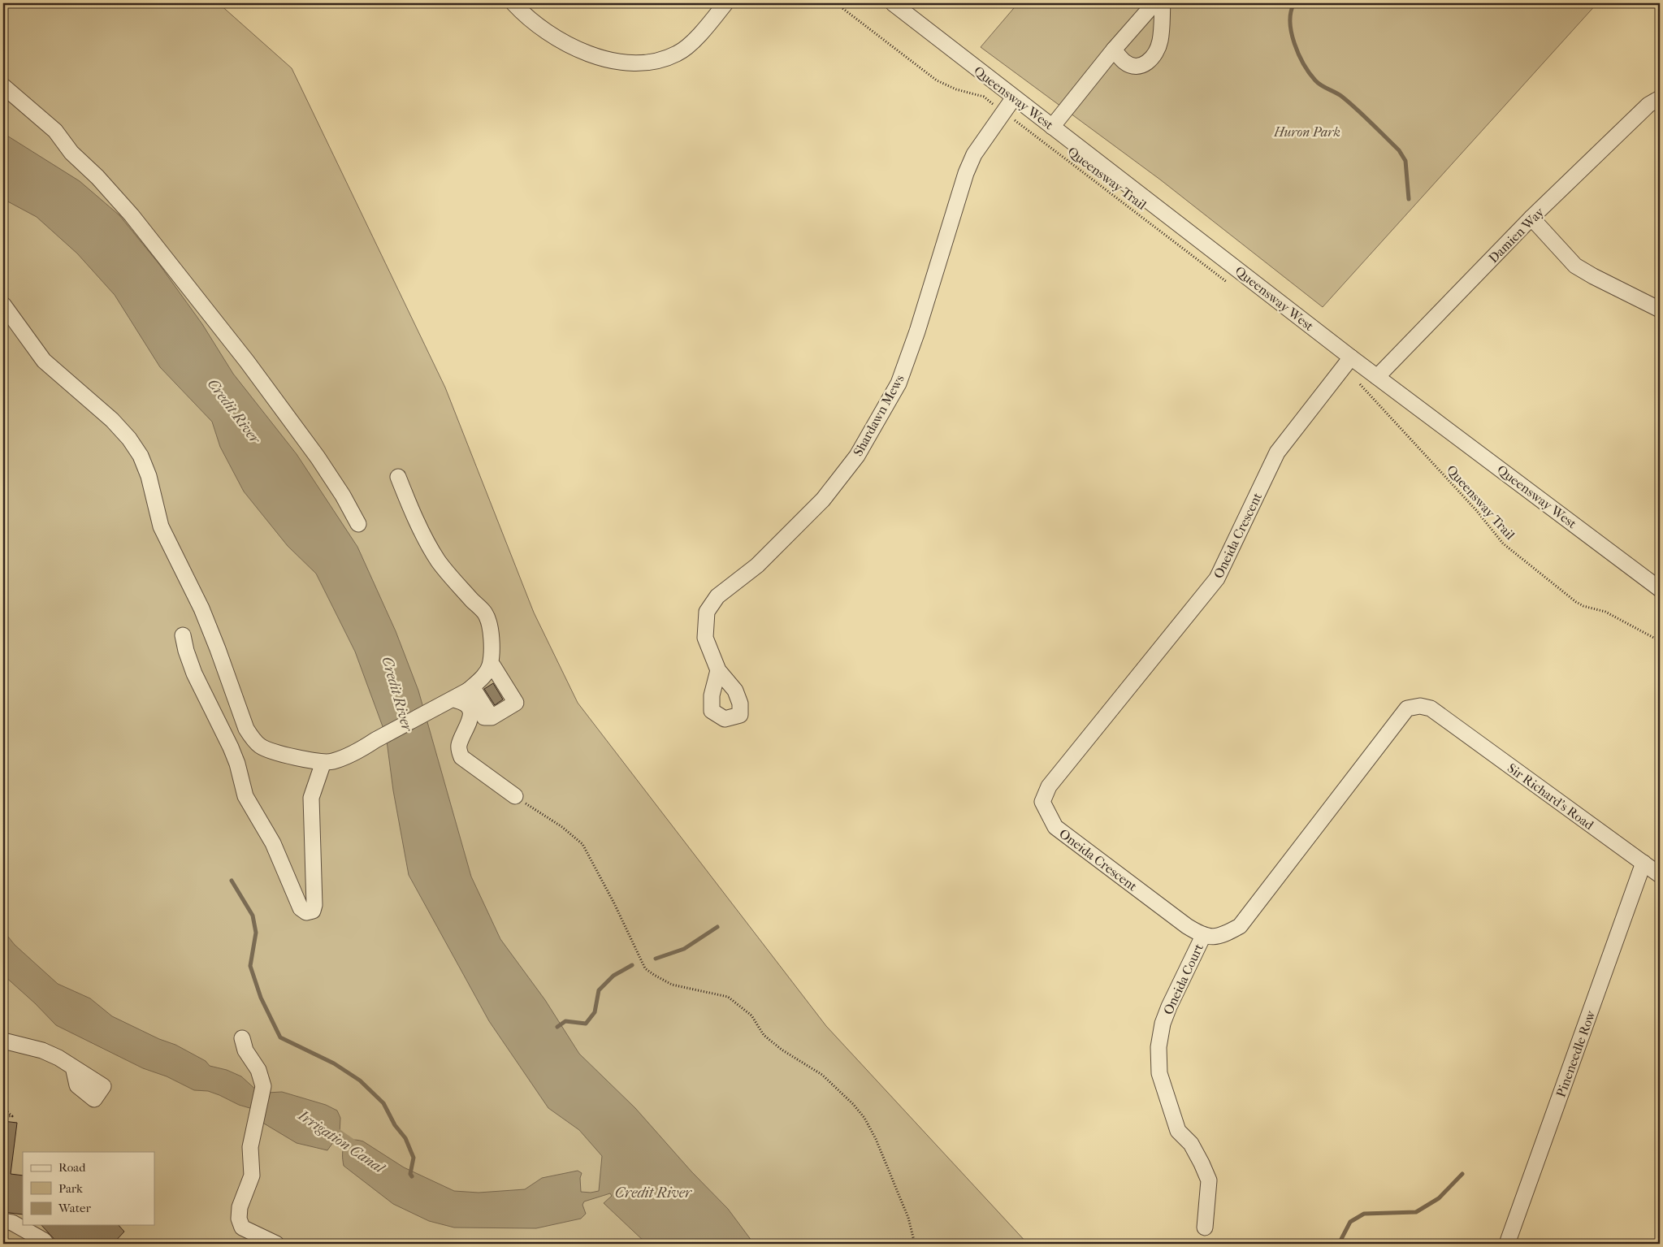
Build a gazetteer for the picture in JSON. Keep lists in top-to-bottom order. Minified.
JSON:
{"streets":{"street":["Queensway West","Damien Way","Shardawn Mews","Oneida Crescent","Sir Richard's Road","Oneida Court","Pineneedle Row"],"path":["Queensway Trail"]},"crossings":[["Queensway West","Damien Way"],["Queensway West","Shardawn Mews"],["Queensway West","Oneida Crescent"],["Oneida Crescent","Sir Richard's Road"],["Oneida Crescent","Oneida Court"],["Sir Richard's Road","Oneida Court"],["Sir Richard's Road","Pineneedle Row"]],"water":["Credit River","Irrigation Canal"],"parks":["Huron Park"],"legend":["Road","Park","Water"]}
